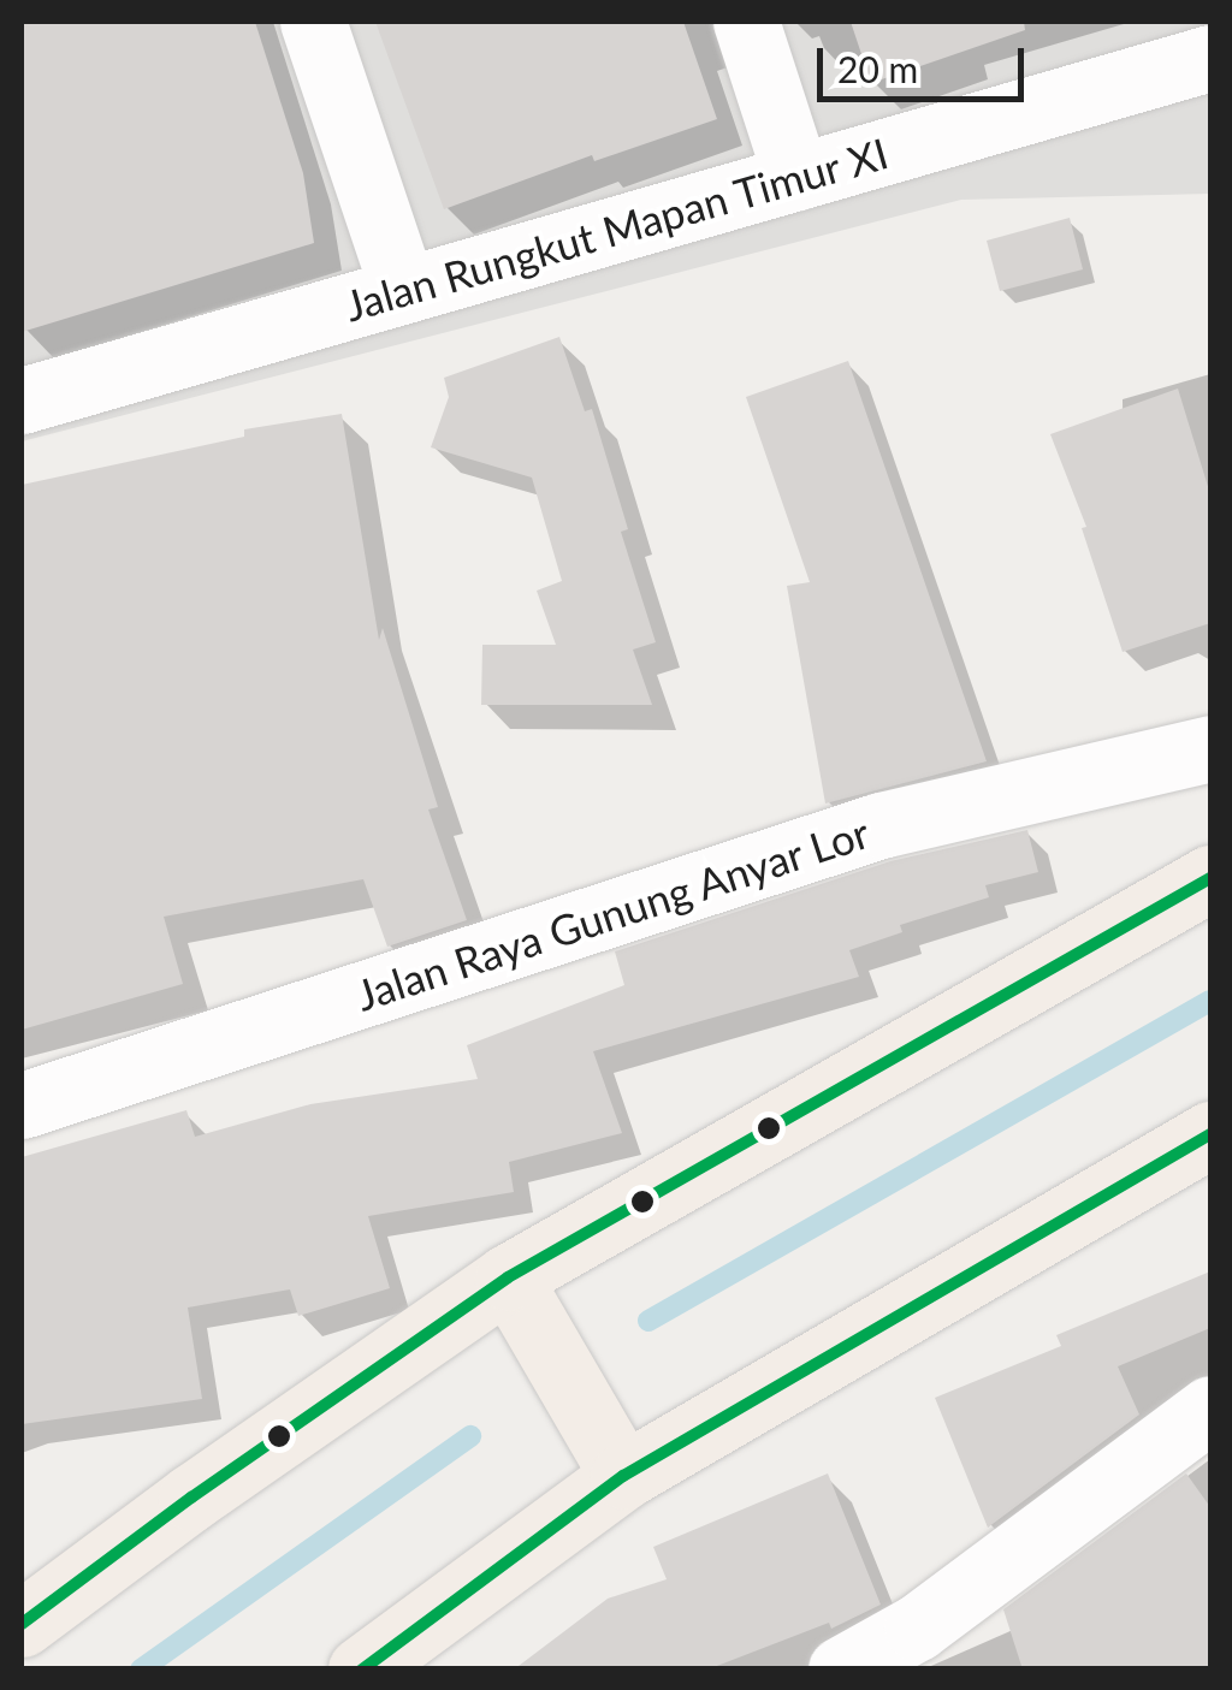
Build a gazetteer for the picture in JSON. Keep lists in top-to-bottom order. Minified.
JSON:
{"streets":{"street":["Jalan Rungkut Mapan Timur XI","Jalan Raya Gunung Anyar Lor"]},"scale_bar":"20 m"}
